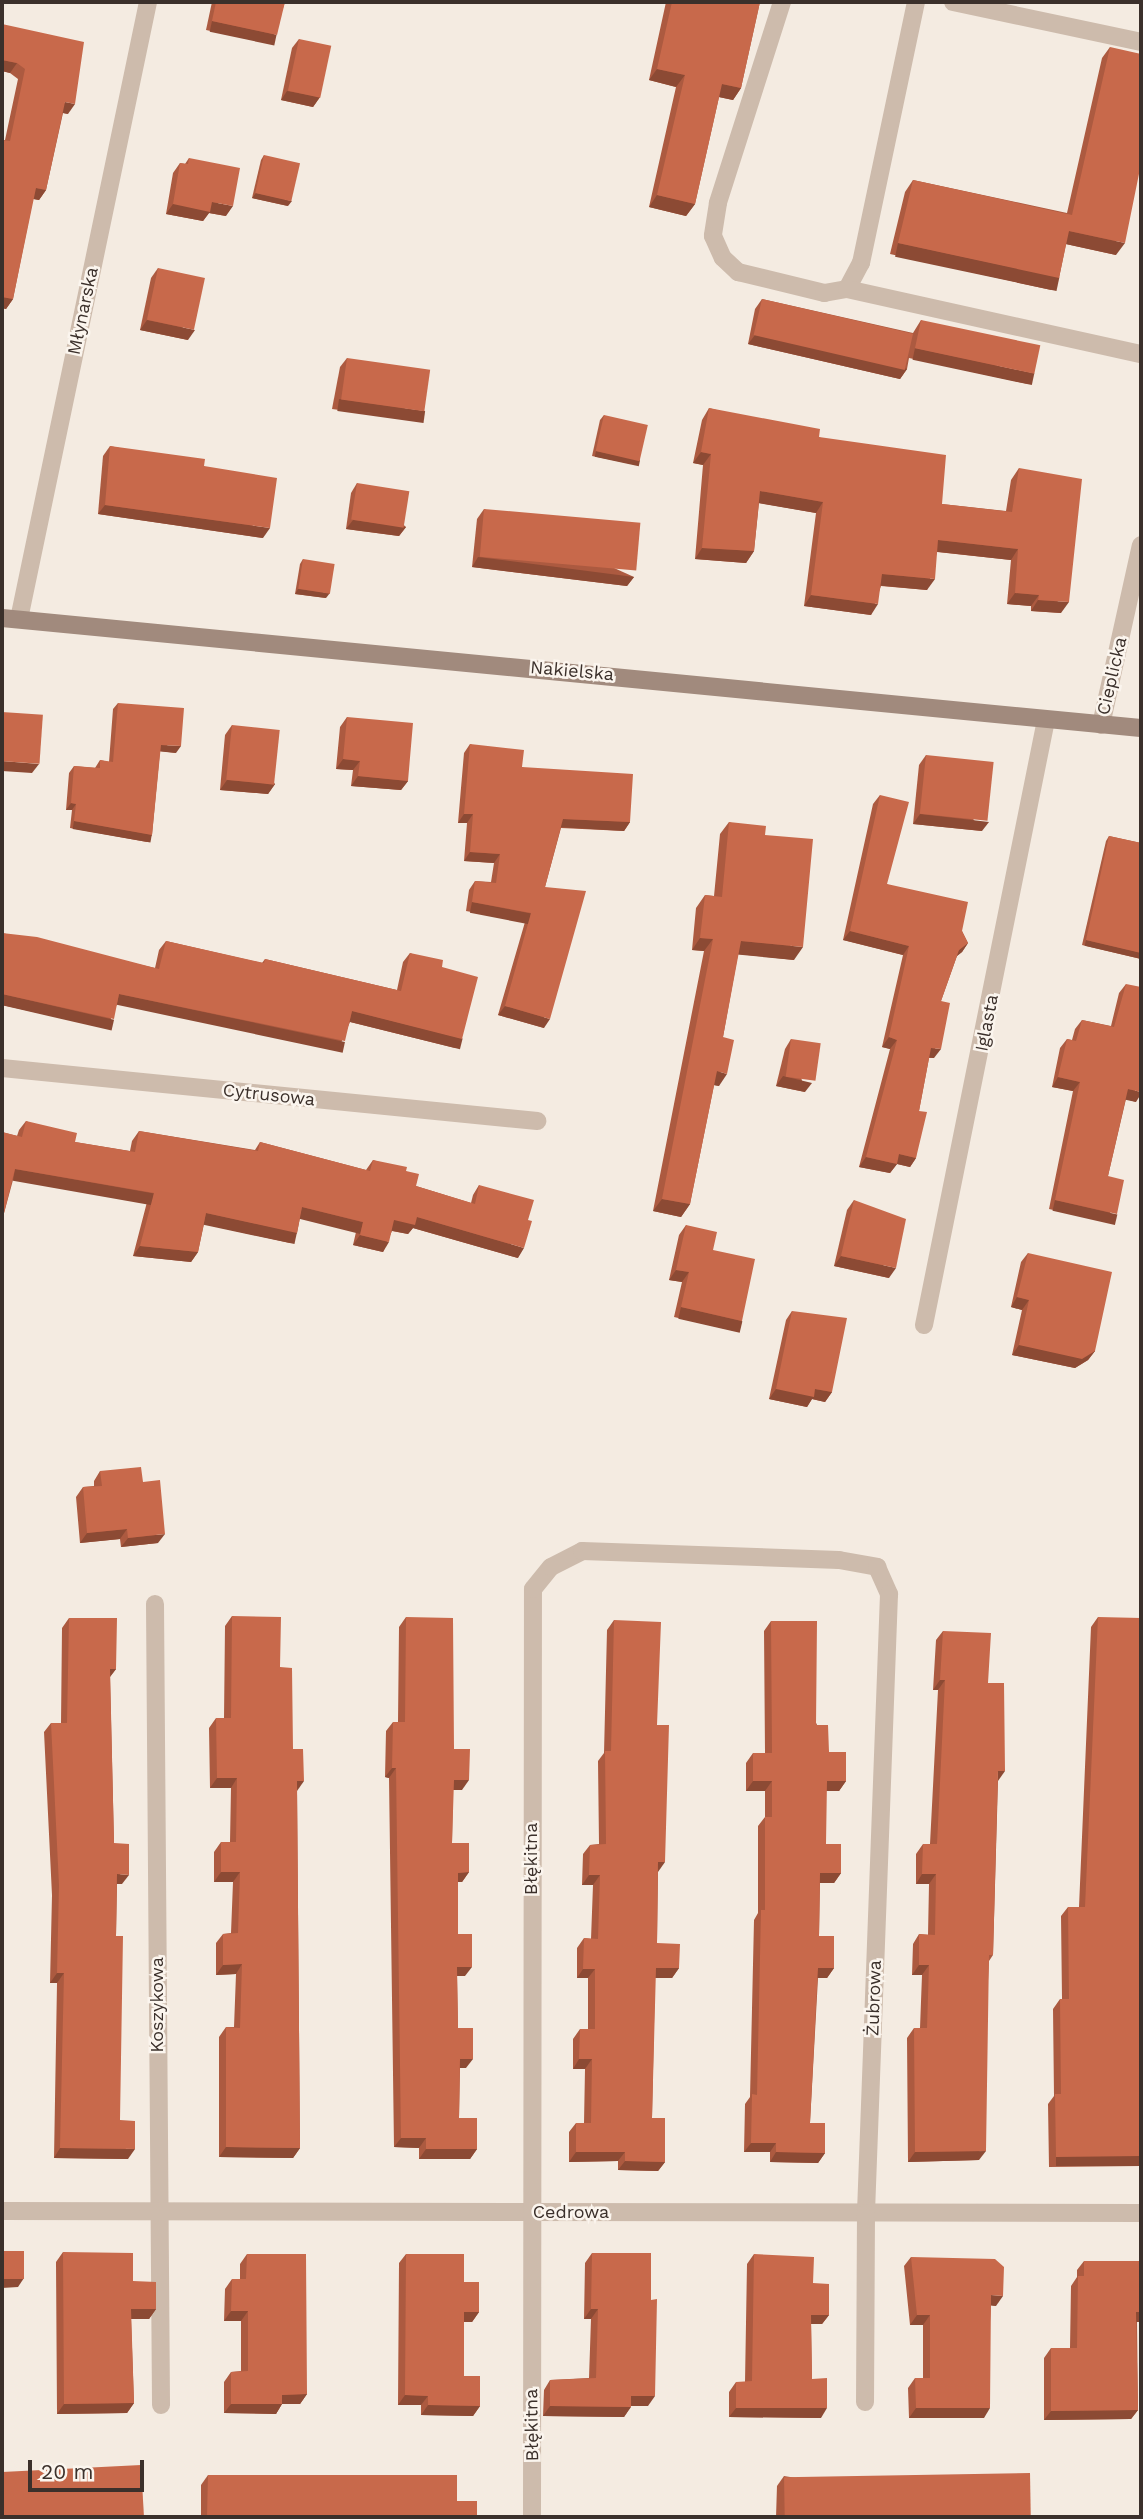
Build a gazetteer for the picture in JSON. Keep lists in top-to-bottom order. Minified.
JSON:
{"streets":{"main road":["Nakielska"],"street":["Młynarska","Cieplicka","Iglasta","Cytrusowa","Błękitna","Żubrowa","Koszykowa","Cedrowa"]},"crossings":[["Młynarska","Nakielska"],["Nakielska","Cieplicka"],["Nakielska","Iglasta"],["Błękitna","Żubrowa"],["Błękitna","Cedrowa"],["Żubrowa","Cedrowa"],["Koszykowa","Cedrowa"]],"scale_bar":"20 m"}
